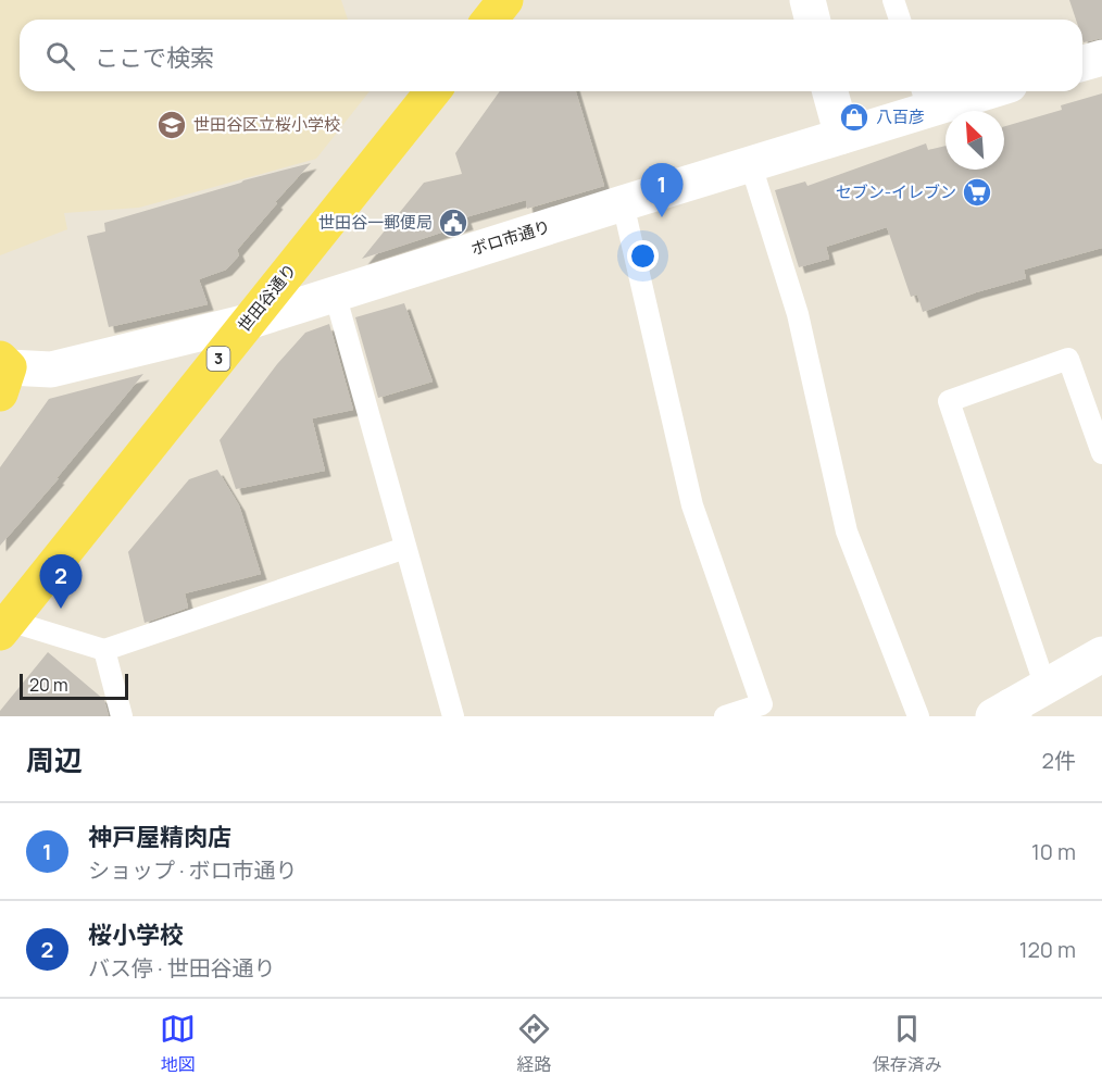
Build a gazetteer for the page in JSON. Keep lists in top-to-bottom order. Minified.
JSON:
{"streets":{"main road":["世田谷通り","3"],"street":["ボロ市通り"]},"crossings":[["ボロ市通り","世田谷通り"]],"places":{"shop":["八百彦"],"school or university":["世田谷区立桜小学校"],"supermarket":["セブン-イレブン"],"public building":["世田谷一郵便局"]},"scale_bar":"20 m","north":"top left","page":{"search":"ここで検索","pins":["1","2"],"scale":"20 m","heading":["周辺","2件"],"list":[{"mark":"1","name":"神戸屋精肉店","note":"ショップ · ボロ市通り","value":"10 m"},{"mark":"2","name":"桜小学校","note":"バス停 · 世田谷通り","value":"120 m"}],"nav":["地図","経路","保存済み"]}}
